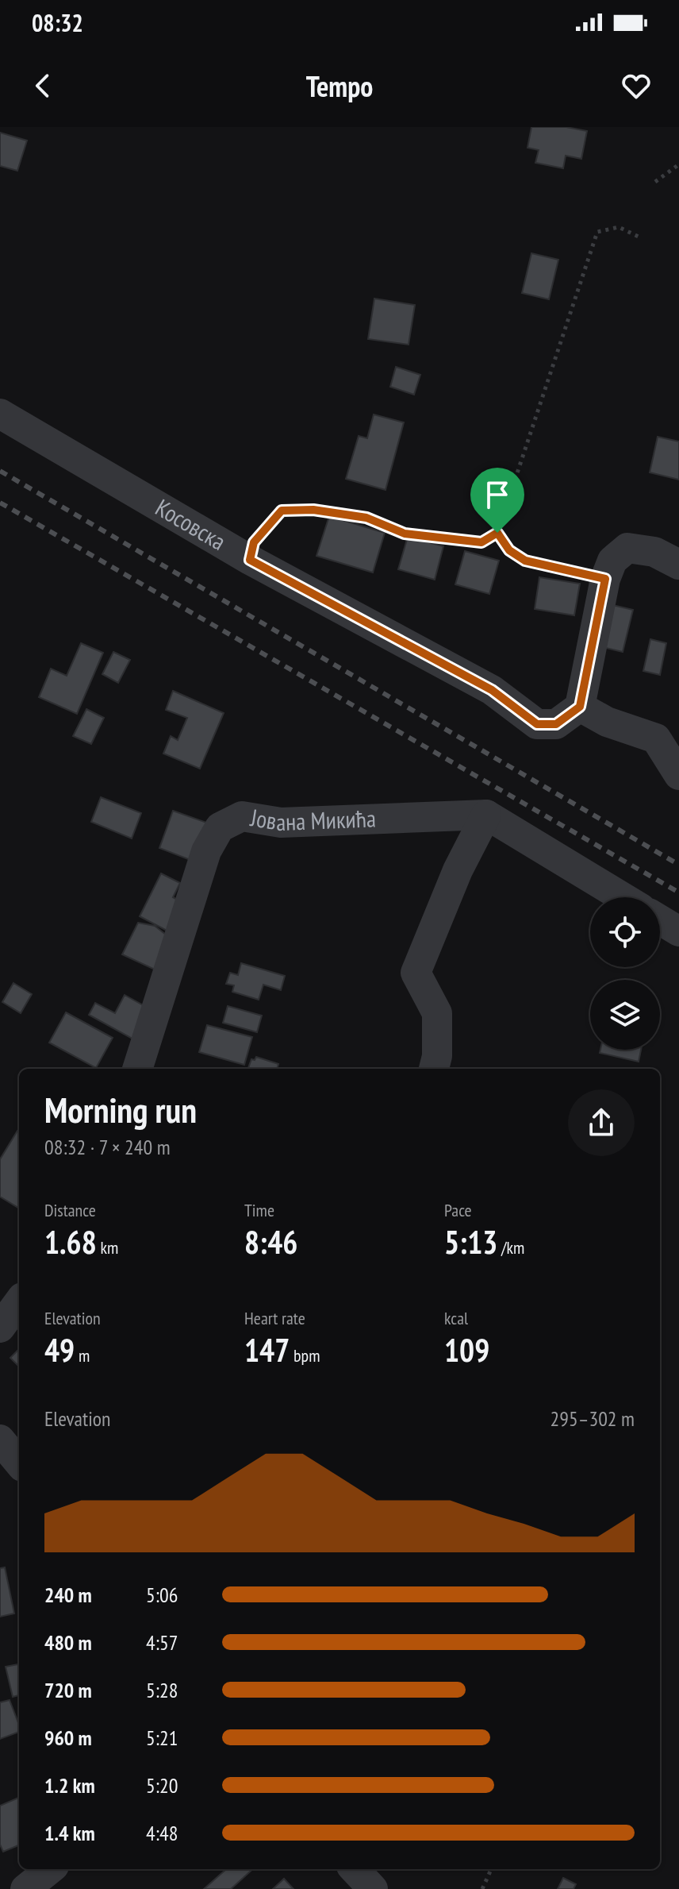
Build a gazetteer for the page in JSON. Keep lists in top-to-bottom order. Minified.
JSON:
{"streets":{"street":["Косовска","Јована Микића"]},"page":{"status":"08:32","header":"Tempo","heading":["Morning run","08:32 · 7 × 240 m"],"stats":[["Distance","1.68 km"],["Time","8:46"],["Pace","5:13 /km"],["Elevation","49 m"],["Heart rate","147 bpm"],["kcal","109"]],"chart":["Elevation","295–302 m"],"list":[{"name":"240 m","note":"5:06"},{"name":"480 m","note":"4:57"},{"name":"720 m","note":"5:28"},{"name":"960 m","note":"5:21"},{"name":"1.2 km","note":"5:20"},{"name":"1.4 km","note":"4:48"}]}}
